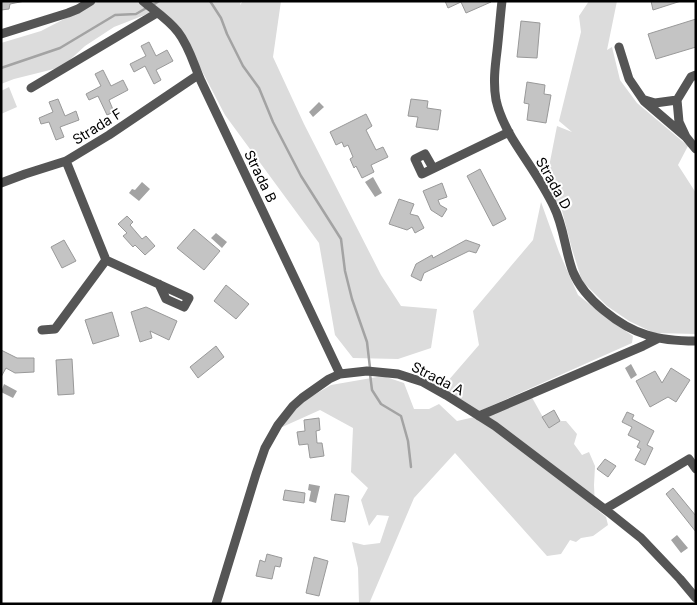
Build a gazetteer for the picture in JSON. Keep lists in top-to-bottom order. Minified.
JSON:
{"streets":{"street":["Strada F","Strada B","Strada D","Strada A"]},"crossings":[["Strada F","Strada B"],["Strada B","Strada A"]]}
